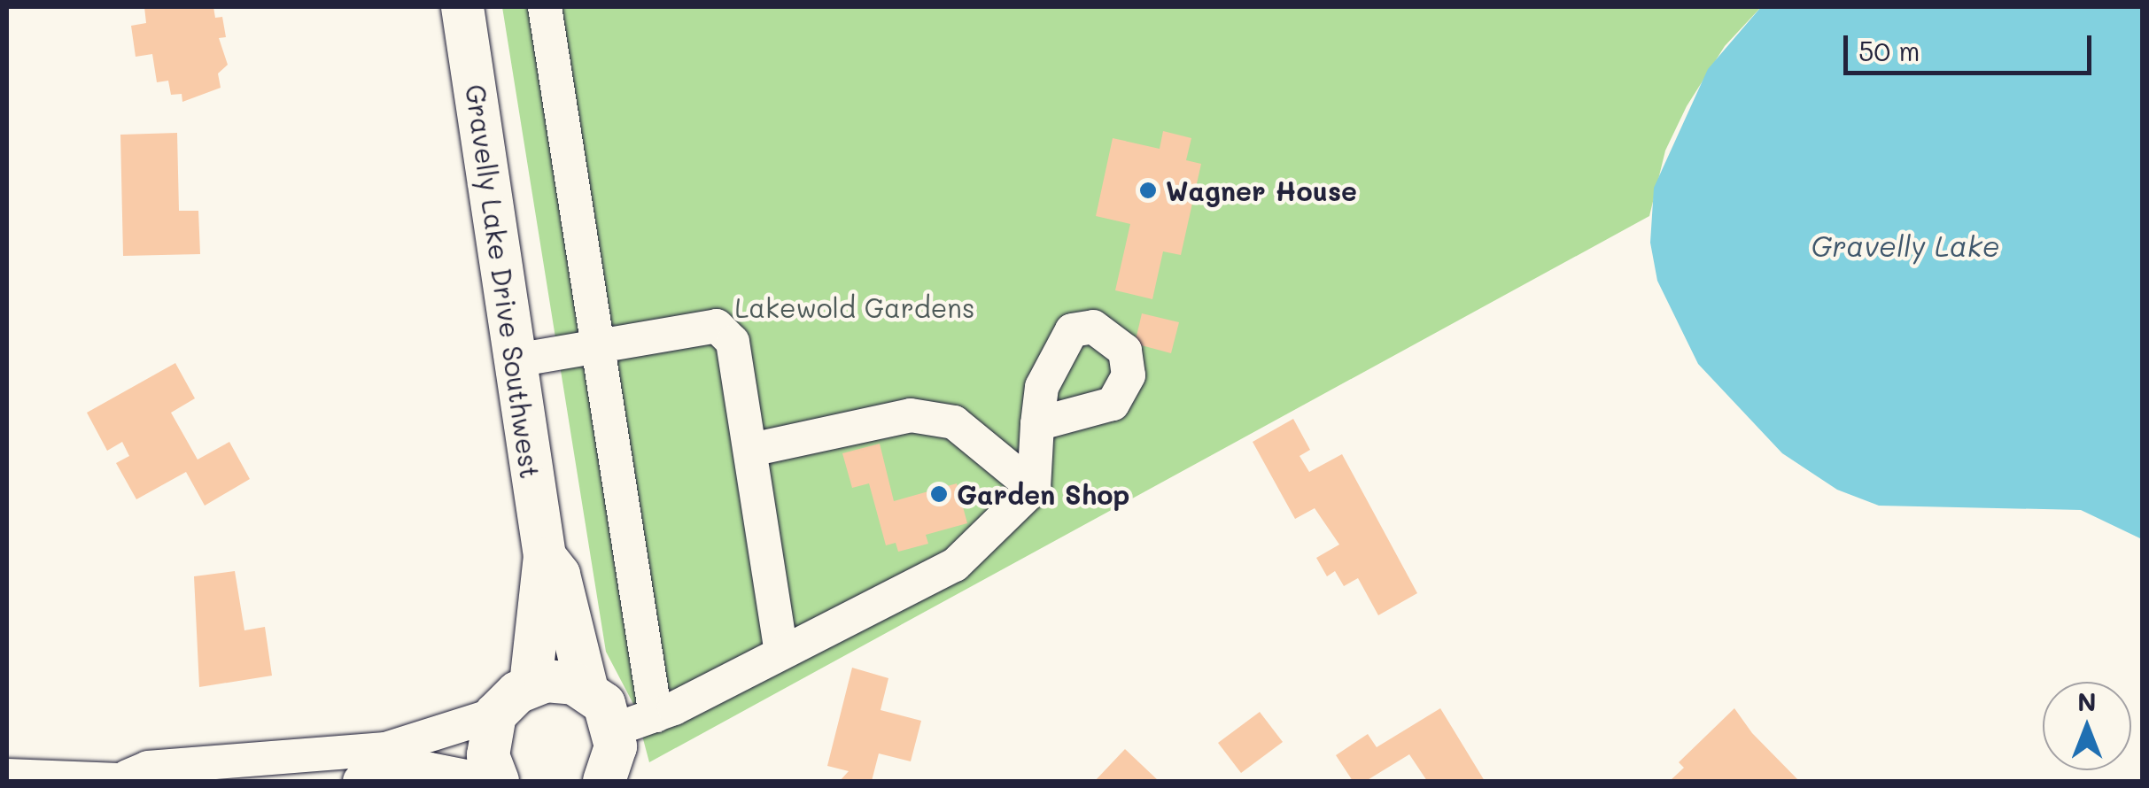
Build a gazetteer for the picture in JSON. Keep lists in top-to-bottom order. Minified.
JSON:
{"streets":{"main road":["Gravelly Lake Drive Southwest"]},"water":["Gravelly Lake"],"parks":["Lakewold Gardens"],"places":["Wagner House","Garden Shop"],"scale_bar":"50 m","north":"top"}
